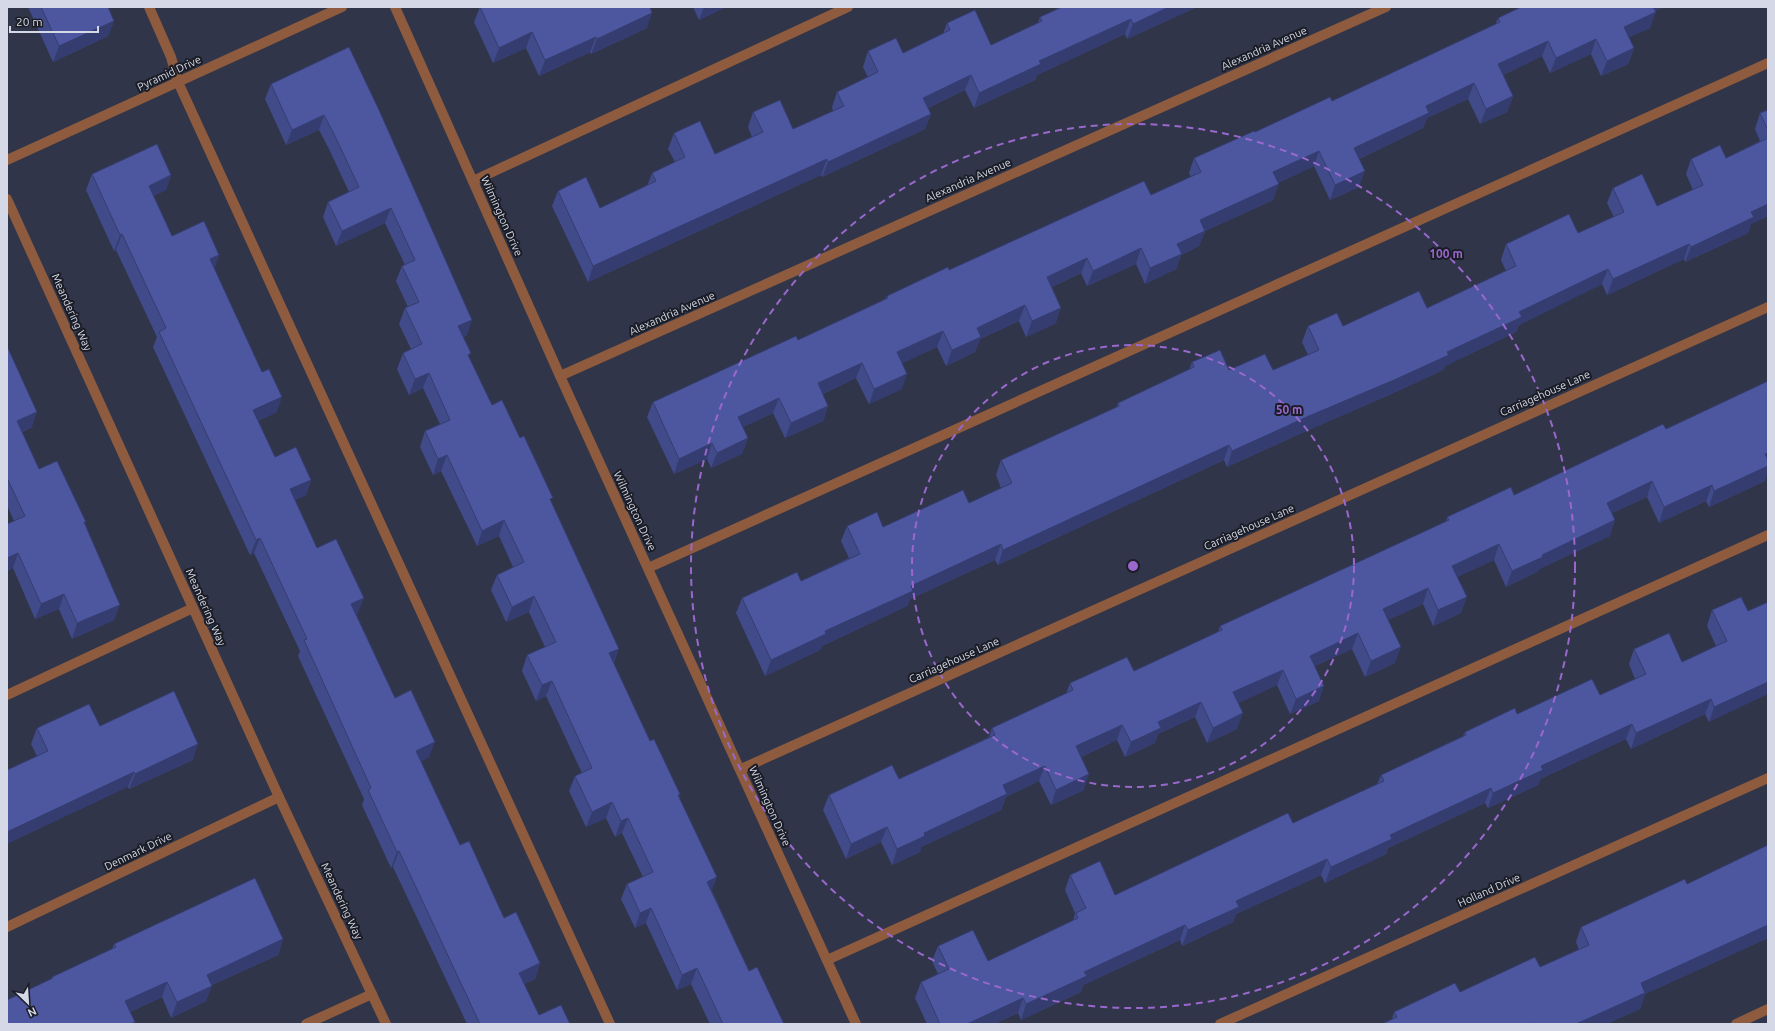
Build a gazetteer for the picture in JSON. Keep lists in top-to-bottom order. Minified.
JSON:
{"streets":{"street":["Alexandria Avenue","Pyramid Drive","Wilmington Drive","Meandering Way","Carriagehouse Lane","Denmark Drive","Holland Drive"]},"crossings":[["Alexandria Avenue","Wilmington Drive"],["Wilmington Drive","Carriagehouse Lane"],["Meandering Way","Denmark Drive"]],"scale_bar":"20 m","north":"bottom right","rings":["100 m","50 m"]}
